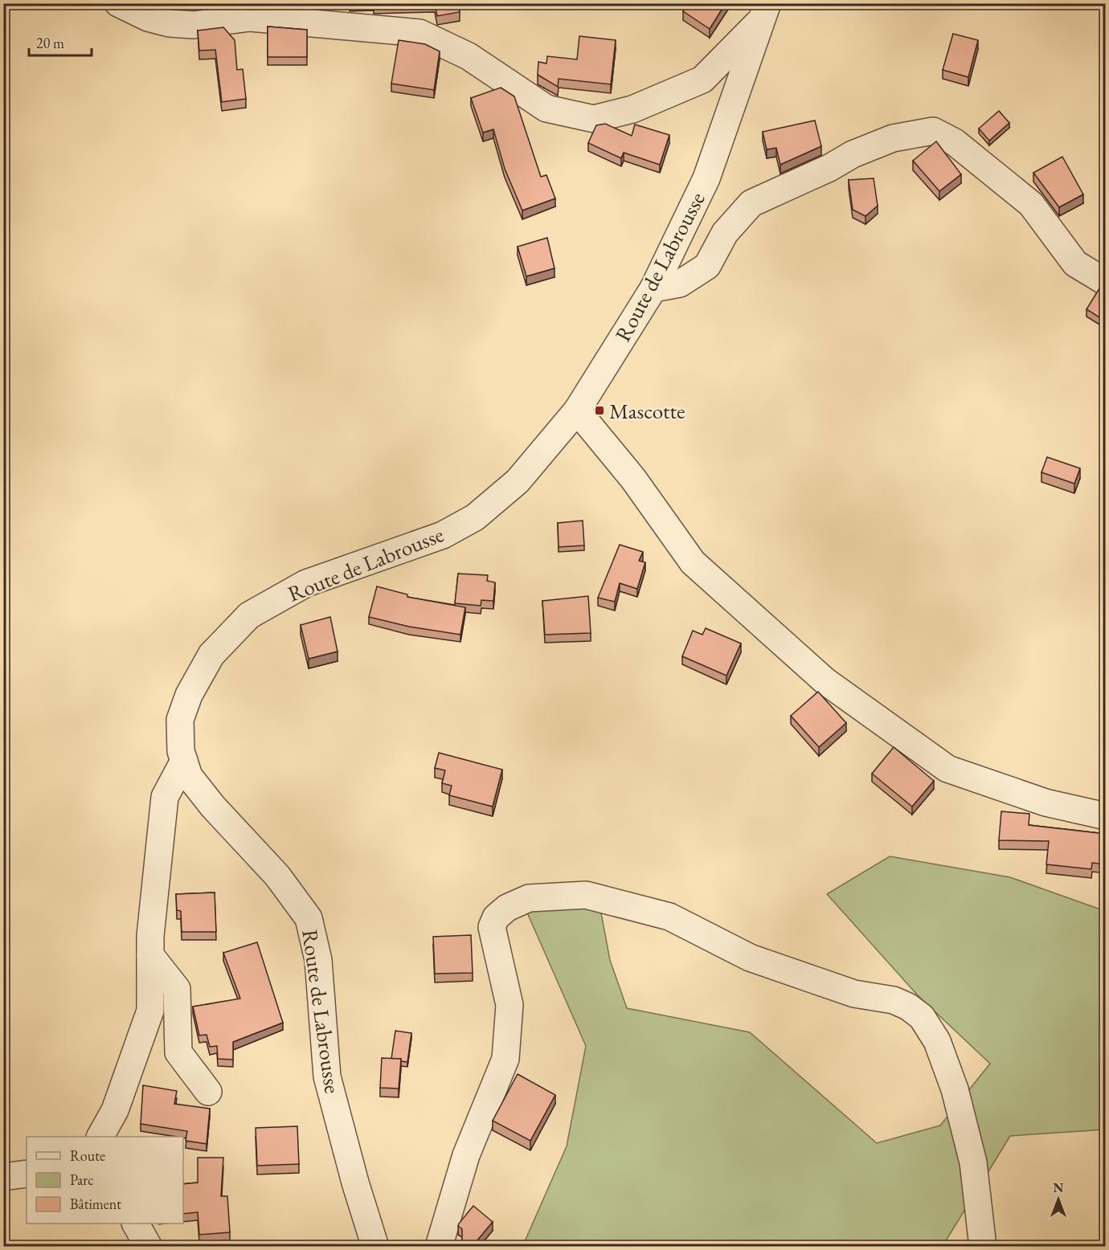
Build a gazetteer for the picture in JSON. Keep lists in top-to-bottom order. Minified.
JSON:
{"streets":{"street":["Route de Labrousse"]},"places":{"transit":["Mascotte"]},"legend":["Route","Parc","Bâtiment"],"scale_bar":"20 m","north":"top"}
